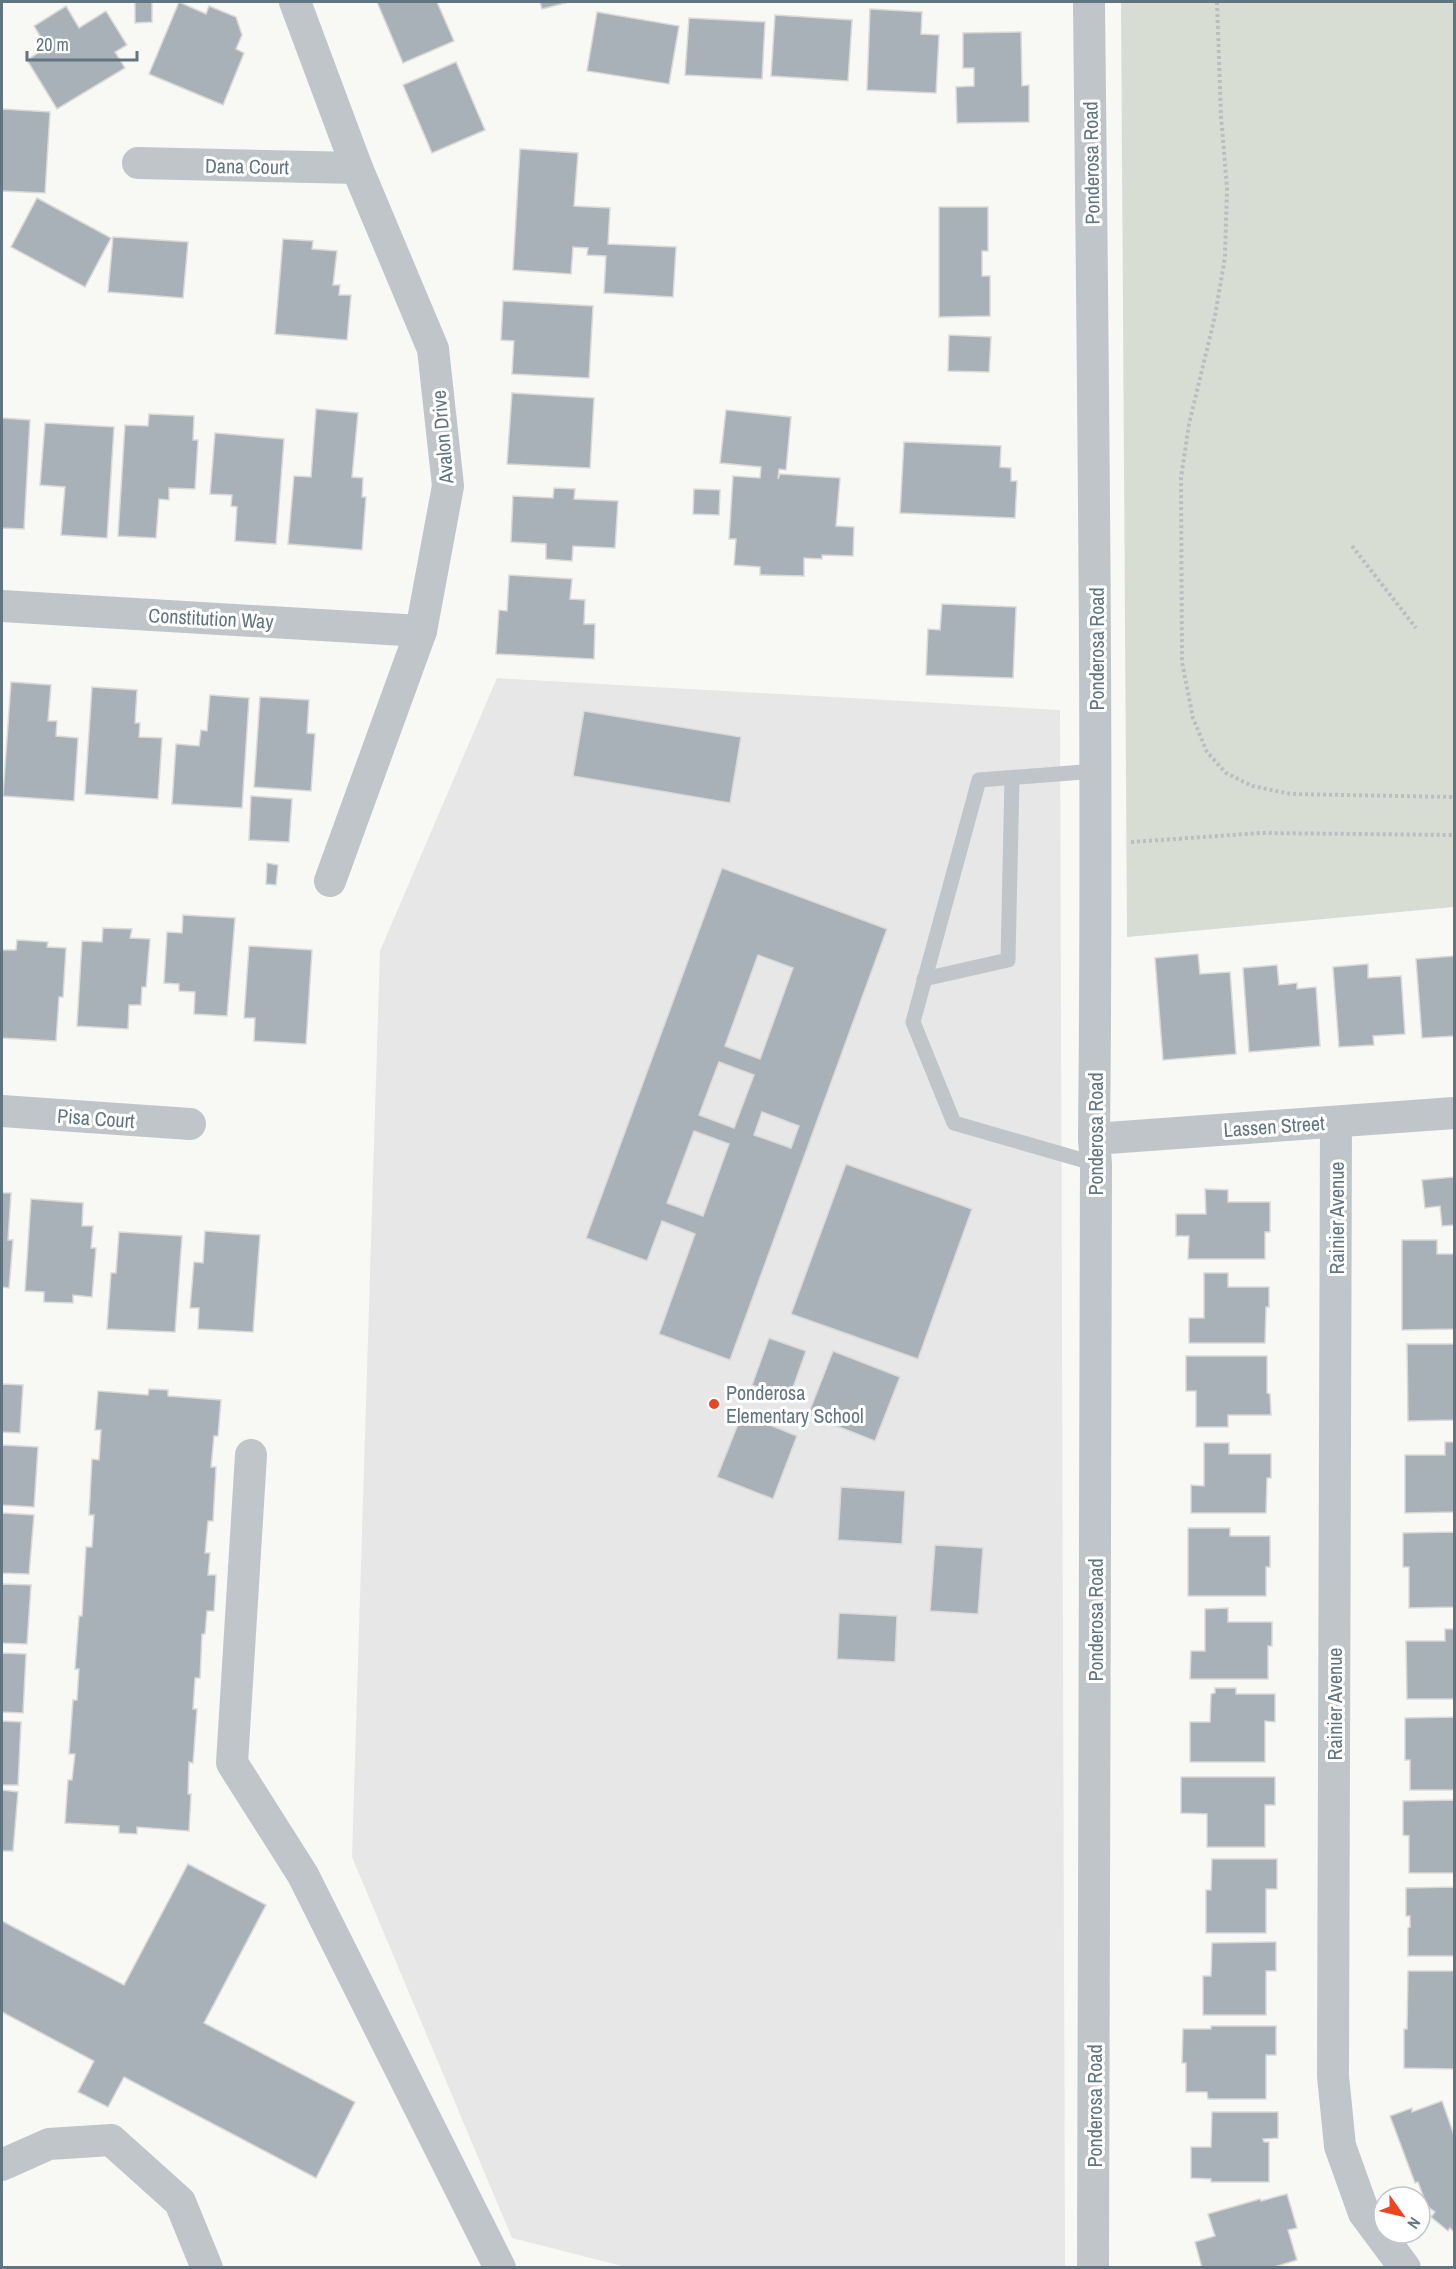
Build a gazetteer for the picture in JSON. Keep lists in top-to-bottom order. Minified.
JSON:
{"streets":{"street":["Ponderosa Road","Dana Court","Avalon Drive","Constitution Way","Pisa Court","Lassen Street","Rainier Avenue"]},"crossings":[["Ponderosa Road","Lassen Street"],["Dana Court","Avalon Drive"],["Avalon Drive","Constitution Way"],["Lassen Street","Rainier Avenue"]],"places":["Ponderosa Elementary School"],"scale_bar":"20 m","north":"bottom right"}
